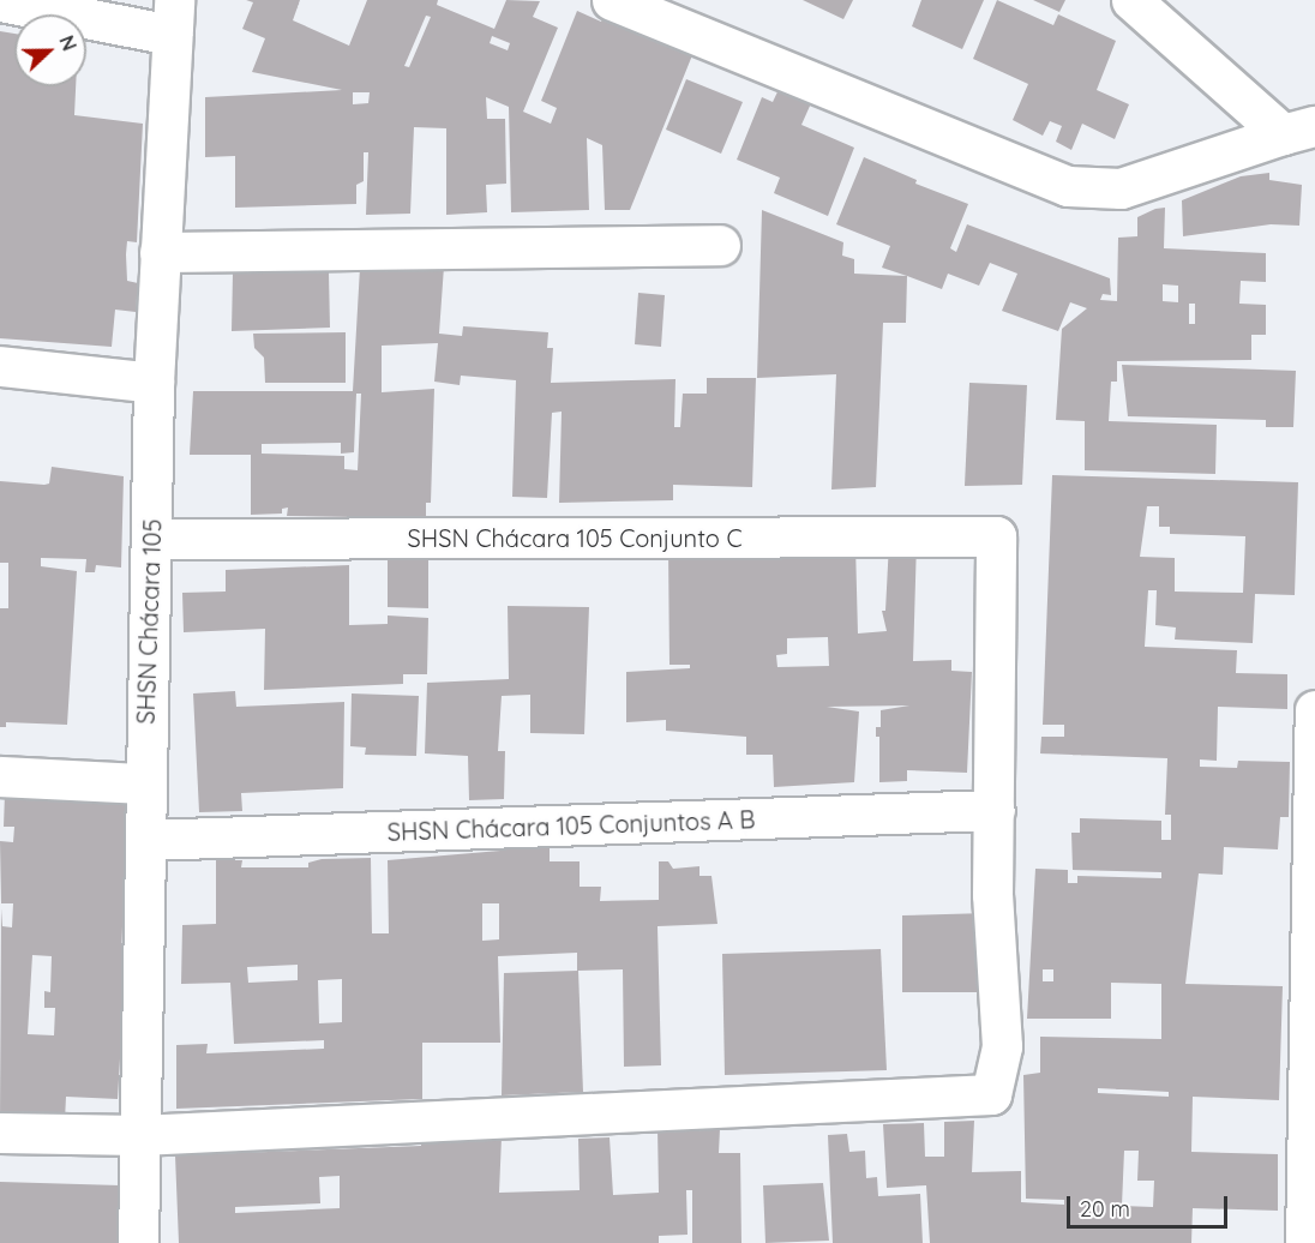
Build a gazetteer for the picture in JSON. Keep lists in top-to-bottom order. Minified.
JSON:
{"streets":{"street":["SHSN Chácara 105 Conjunto C","SHSN Chácara 105","SHSN Chácara 105 Conjuntos A B"]},"crossings":[["SHSN Chácara 105 Conjunto C","SHSN Chácara 105"],["SHSN Chácara 105 Conjunto C","SHSN Chácara 105 Conjuntos A B"],["SHSN Chácara 105","SHSN Chácara 105 Conjuntos A B"]],"scale_bar":"20 m","north":"right"}
